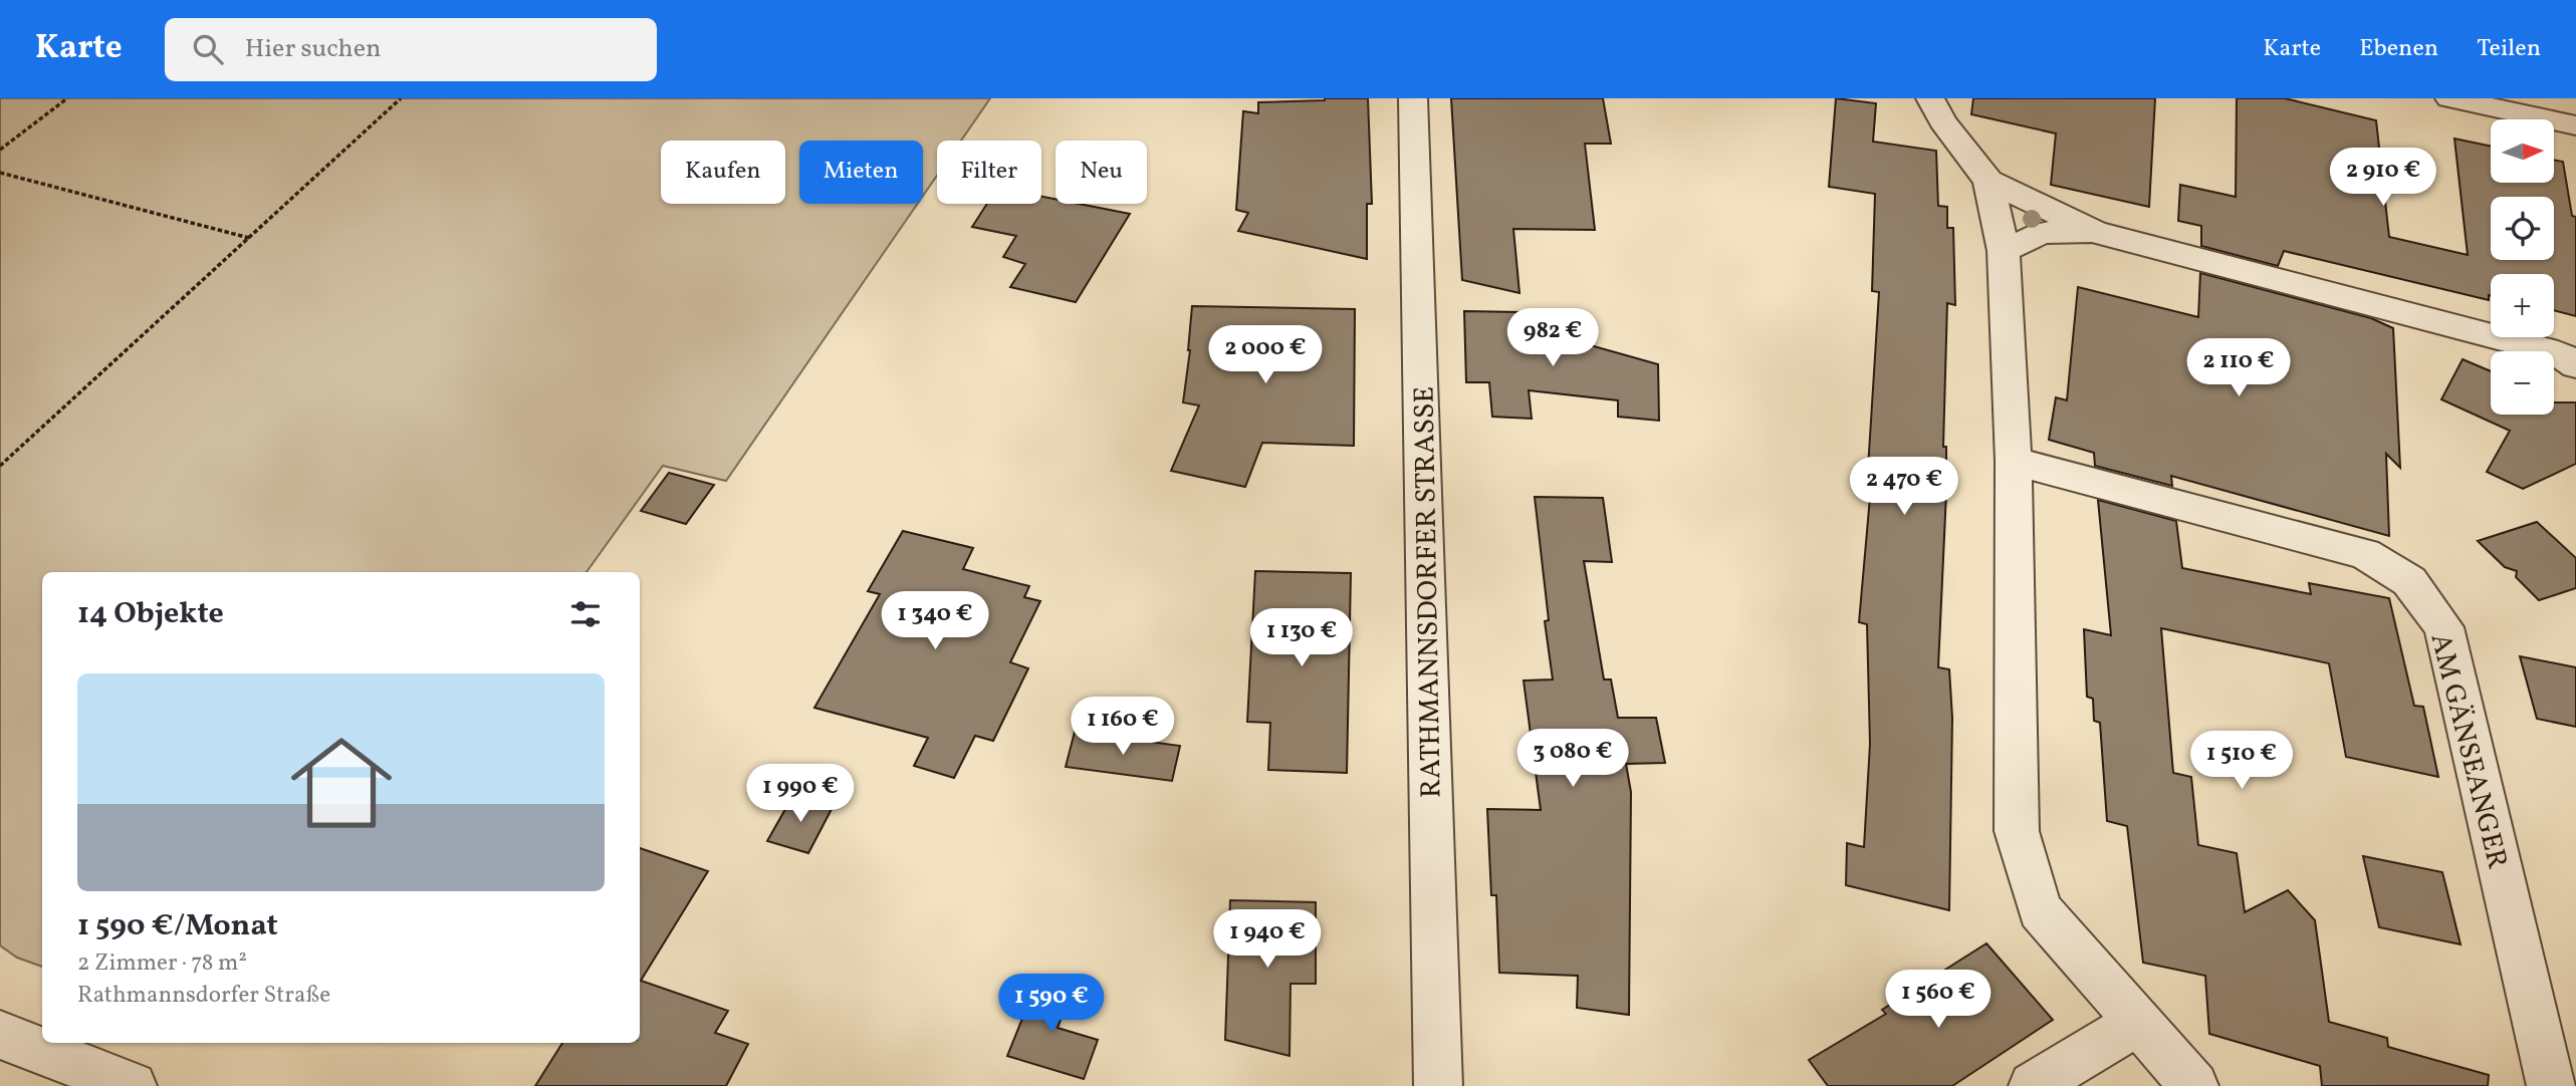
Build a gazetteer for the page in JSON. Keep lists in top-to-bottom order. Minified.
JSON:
{"streets":{"street":["RATHMANNSDORFER STRASSE","AM GÄNSEANGER"]},"north":"right","page":{"header":"Karte","search":"Hier suchen","nav":["Karte","Ebenen","Teilen"],"map_buttons":["+","−"],"chip":["Kaufen","Mieten","Filter","Neu"],"price":["2 910 €","982 €","2 000 €","2 110 €","2 470 €","1 340 €","1 130 €","1 160 €","3 080 €","1 510 €","1 990 €","1 940 €","1 560 €","1 590 €"],"heading":"14 Objekte","list":[{"name":"1 590 €/Monat","note":"2 Zimmer · 78 m² · Rathmannsdorfer Straße"}]}}
